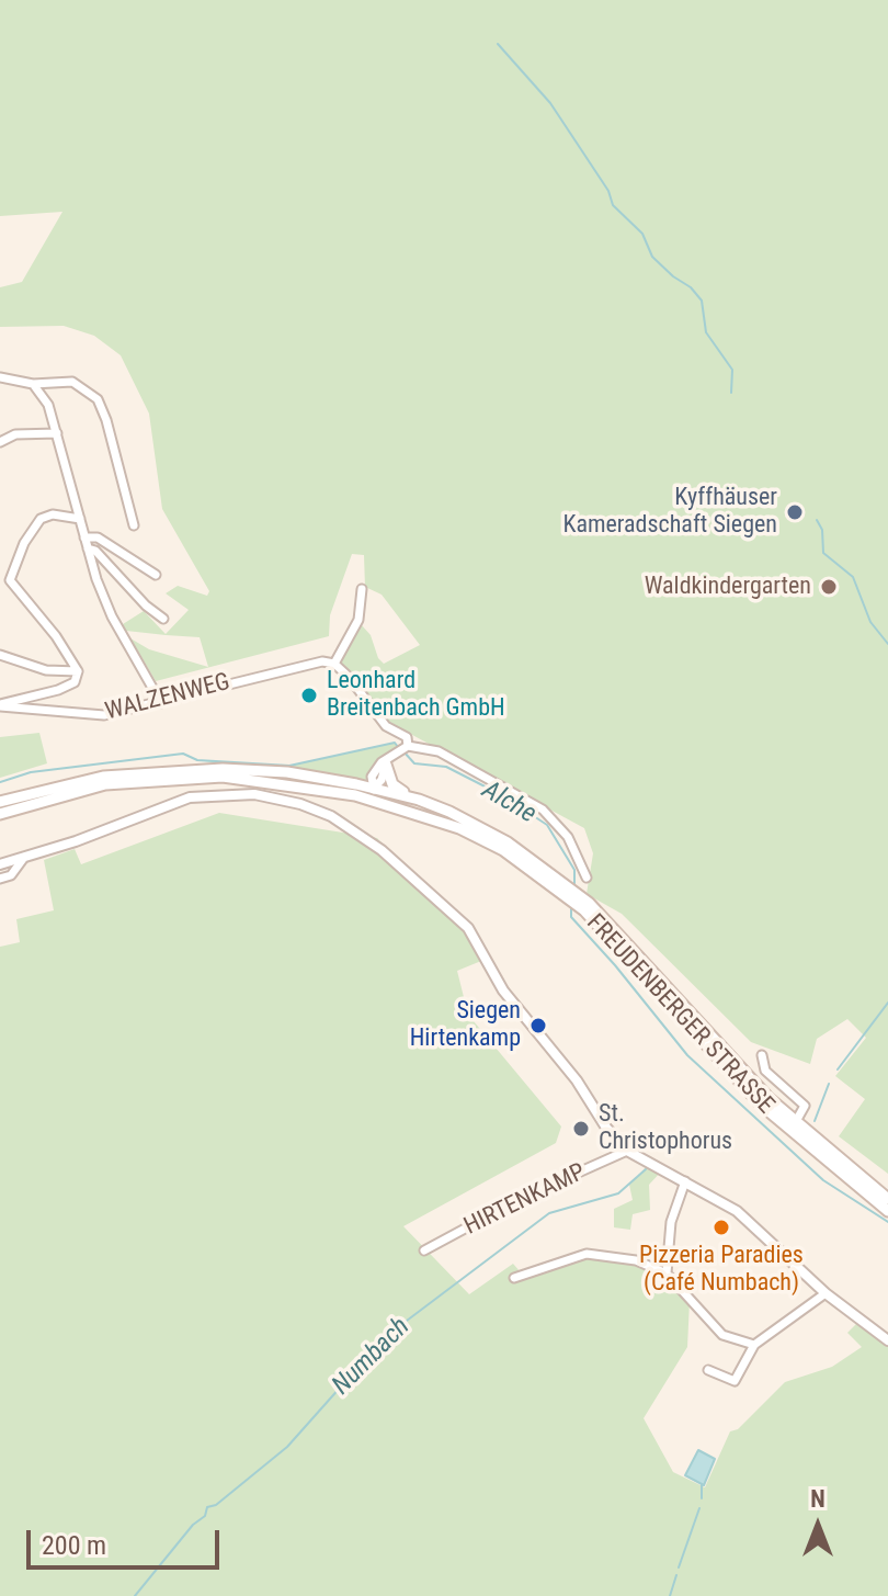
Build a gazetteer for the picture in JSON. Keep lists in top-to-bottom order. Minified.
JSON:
{"streets":{"main road":["FREUDENBERGER STRASSE"],"street":["WALZENWEG","HIRTENKAMP"]},"water":["Alche","Numbach"],"places":["Kyffhäuser Kameradschaft Siegen","Waldkindergarten","Leonhard Breitenbach GmbH","Siegen Hirtenkamp","St. Christophorus","Pizzeria Paradies (Café Numbach)"],"scale_bar":"200 m","north":"top"}
